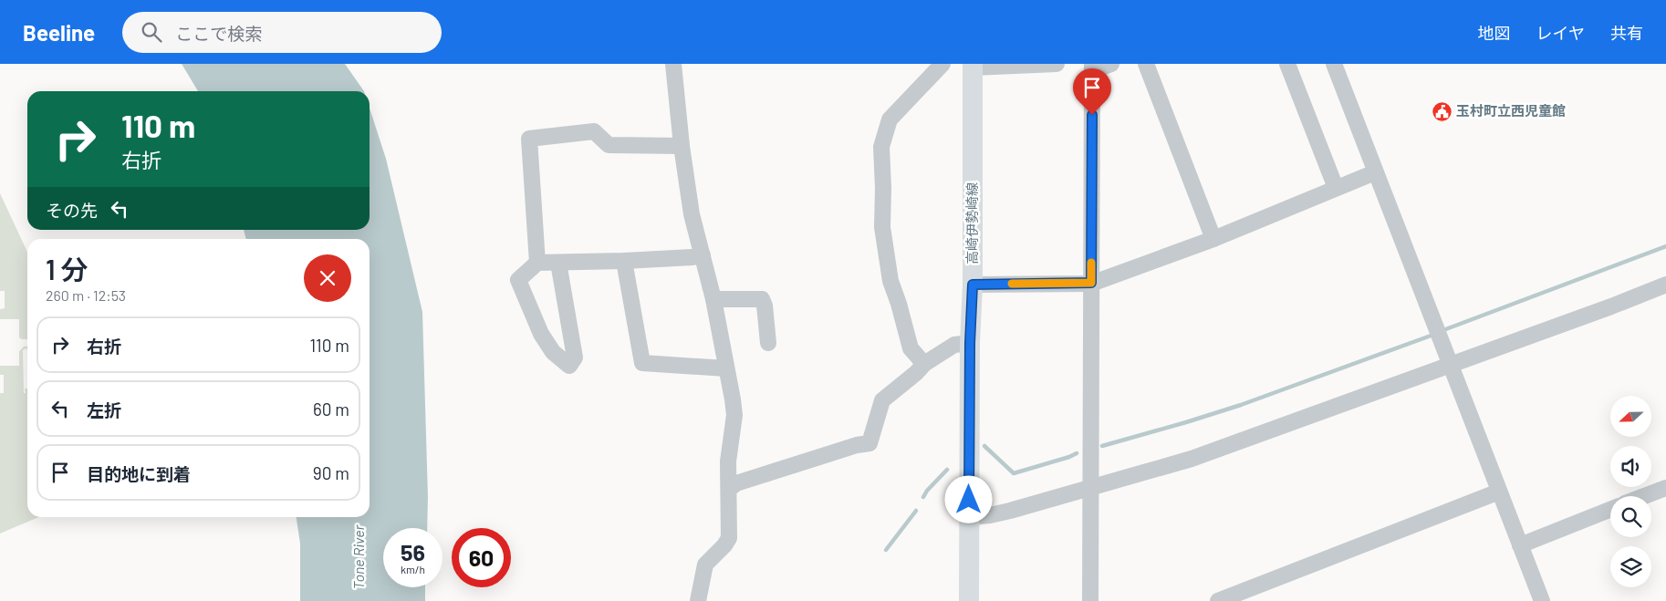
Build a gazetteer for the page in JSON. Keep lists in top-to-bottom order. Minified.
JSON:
{"streets":{"main road":["高崎伊勢崎線"]},"water":["Tone River"],"places":{"public building":["玉村町立西児童館"]},"north":"left","page":{"header":"Beeline","search":"ここで検索","nav":["地図","レイヤ","共有"],"turn":["110 m","右折"],"then":"その先","heading":["1 分","260 m · 12:53"],"list":[{"name":"右折","value":"110 m"},{"name":"左折","value":"60 m"},{"name":"目的地に到着","value":"90 m"}],"speed":"56 km/h","limit":"60"}}
